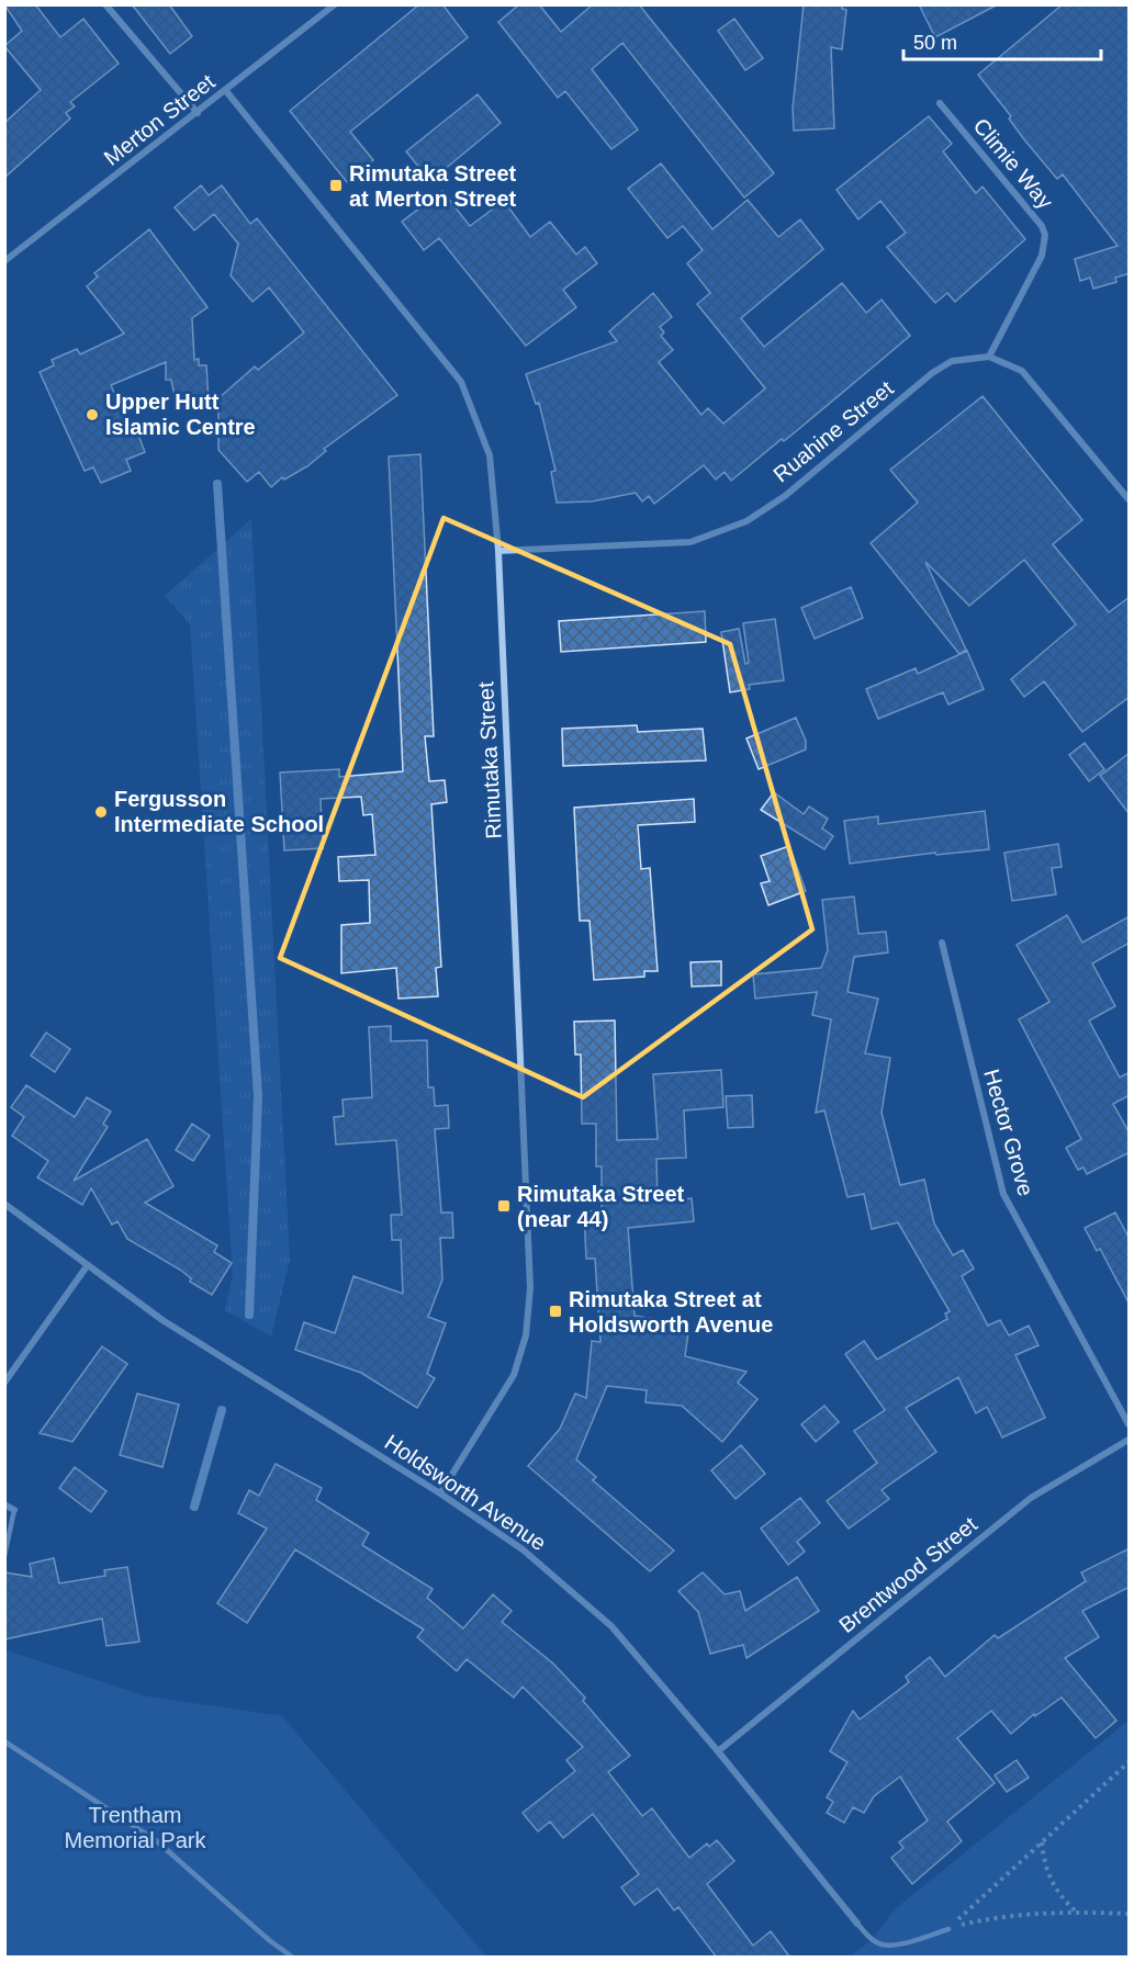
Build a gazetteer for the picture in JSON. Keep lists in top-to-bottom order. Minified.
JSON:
{"streets":{"street":["Merton Street","Climie Way","Ruahine Street","Rimutaka Street","Hector Grove","Holdsworth Avenue","Brentwood Street"]},"crossings":[["Merton Street","Rimutaka Street"],["Climie Way","Ruahine Street"],["Ruahine Street","Rimutaka Street"],["Rimutaka Street","Holdsworth Avenue"],["Holdsworth Avenue","Brentwood Street"]],"parks":["Trentham Memorial Park"],"places":{"transit":["Rimutaka Street at Merton Street","Rimutaka Street (near 44)","Rimutaka Street at Holdsworth Avenue"],"other":["Upper Hutt Islamic Centre","Fergusson Intermediate School"]},"scale_bar":"50 m"}
